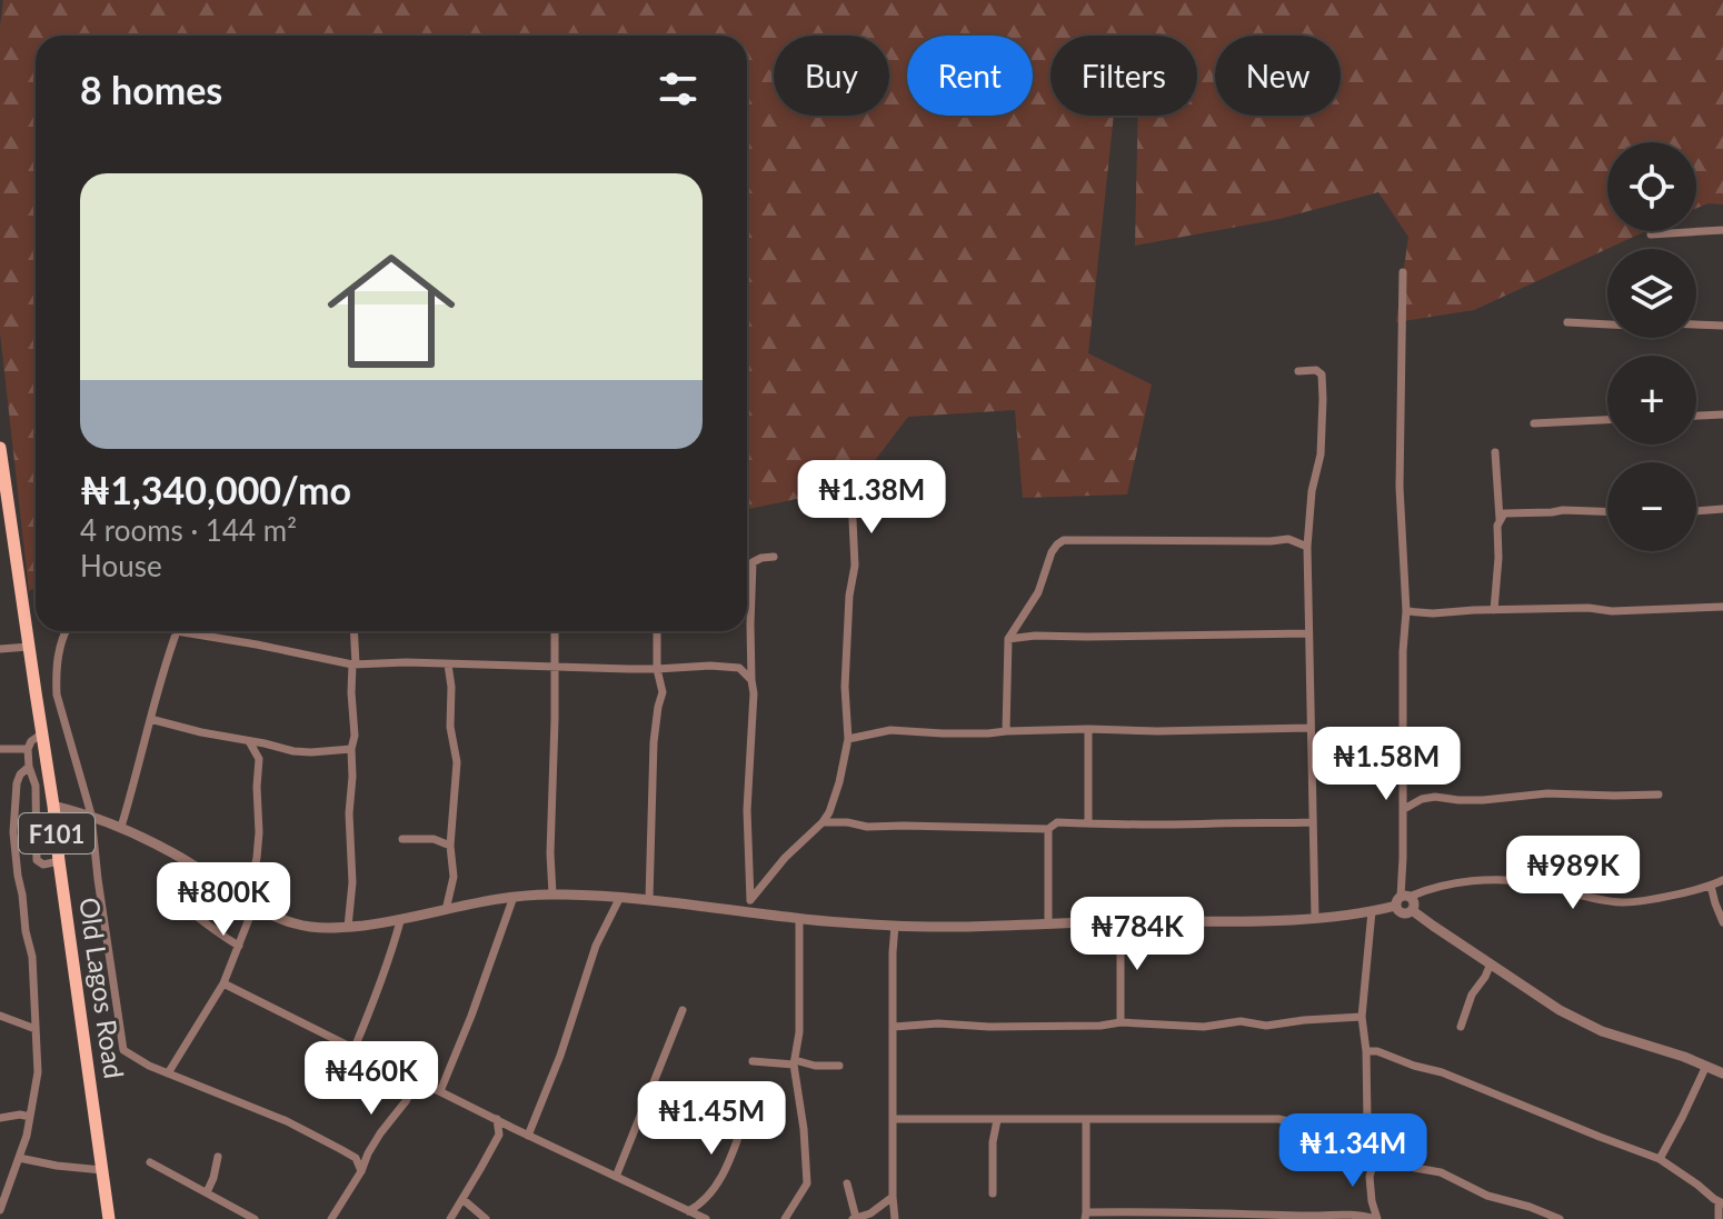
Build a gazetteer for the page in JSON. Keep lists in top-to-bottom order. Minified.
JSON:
{"streets":{"main road":["F101","Old Lagos Road"]},"page":{"chip":["Buy","Rent","Filters","New"],"heading":"8 homes","map_buttons":["+","−"],"list":[{"name":"₦1,340,000/mo","note":"4 rooms · 144 m² · House"}],"price":["₦1.38M","₦1.58M","₦989K","₦800K","₦784K","₦460K","₦1.45M","₦1.34M"]}}
